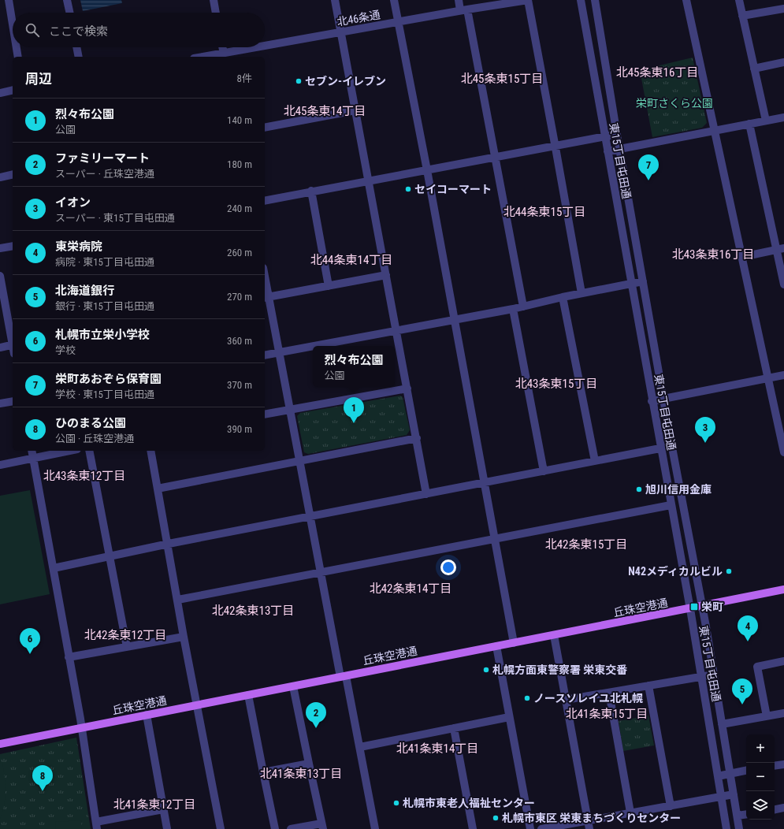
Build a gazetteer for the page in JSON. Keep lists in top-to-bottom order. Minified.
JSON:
{"streets":{"main road":["丘珠空港通"],"street":["北46条通","東15丁目屯田通"]},"crossings":[["東15丁目屯田通","丘珠空港通"]],"districts":["北45条東16丁目","北45条東15丁目","北45条東14丁目","北44条東15丁目","北43条東16丁目","北44条東14丁目","北43条東15丁目","北43条東12丁目","北42条東15丁目","北42条東14丁目","北42条東13丁目","北42条東12丁目","北41条東15丁目","北41条東14丁目","北41条東13丁目","北41条東12丁目"],"parks":["栄町さくら公園"],"places":{"other":["セブン-イレブン","セイコーマート","旭川信用金庫","N42メディカルビル","札幌方面東警察署 栄東交番","ノースソレイユ北札幌","札幌市東老人福祉センター","札幌市東区 栄東まちづくりセンター"],"transit":["栄町"]},"page":{"search":"ここで検索","heading":["周辺","8件"],"list":[{"mark":"1","name":"烈々布公園","note":"公園","value":"140 m"},{"mark":"2","name":"ファミリーマート","note":"スーパー · 丘珠空港通","value":"180 m"},{"mark":"3","name":"イオン","note":"スーパー · 東15丁目屯田通","value":"240 m"},{"mark":"4","name":"東栄病院","note":"病院 · 東15丁目屯田通","value":"260 m"},{"mark":"5","name":"北海道銀行","note":"銀行 · 東15丁目屯田通","value":"270 m"},{"mark":"6","name":"札幌市立栄小学校","note":"学校","value":"360 m"},{"mark":"7","name":"栄町あおぞら保育園","note":"学校 · 東15丁目屯田通","value":"370 m"},{"mark":"8","name":"ひのまる公園","note":"公園 · 丘珠空港通","value":"390 m"}],"pins":["7","1","3","4","6","5","2","8"],"popup":["烈々布公園","公園"],"map_buttons":["+","−"]}}
